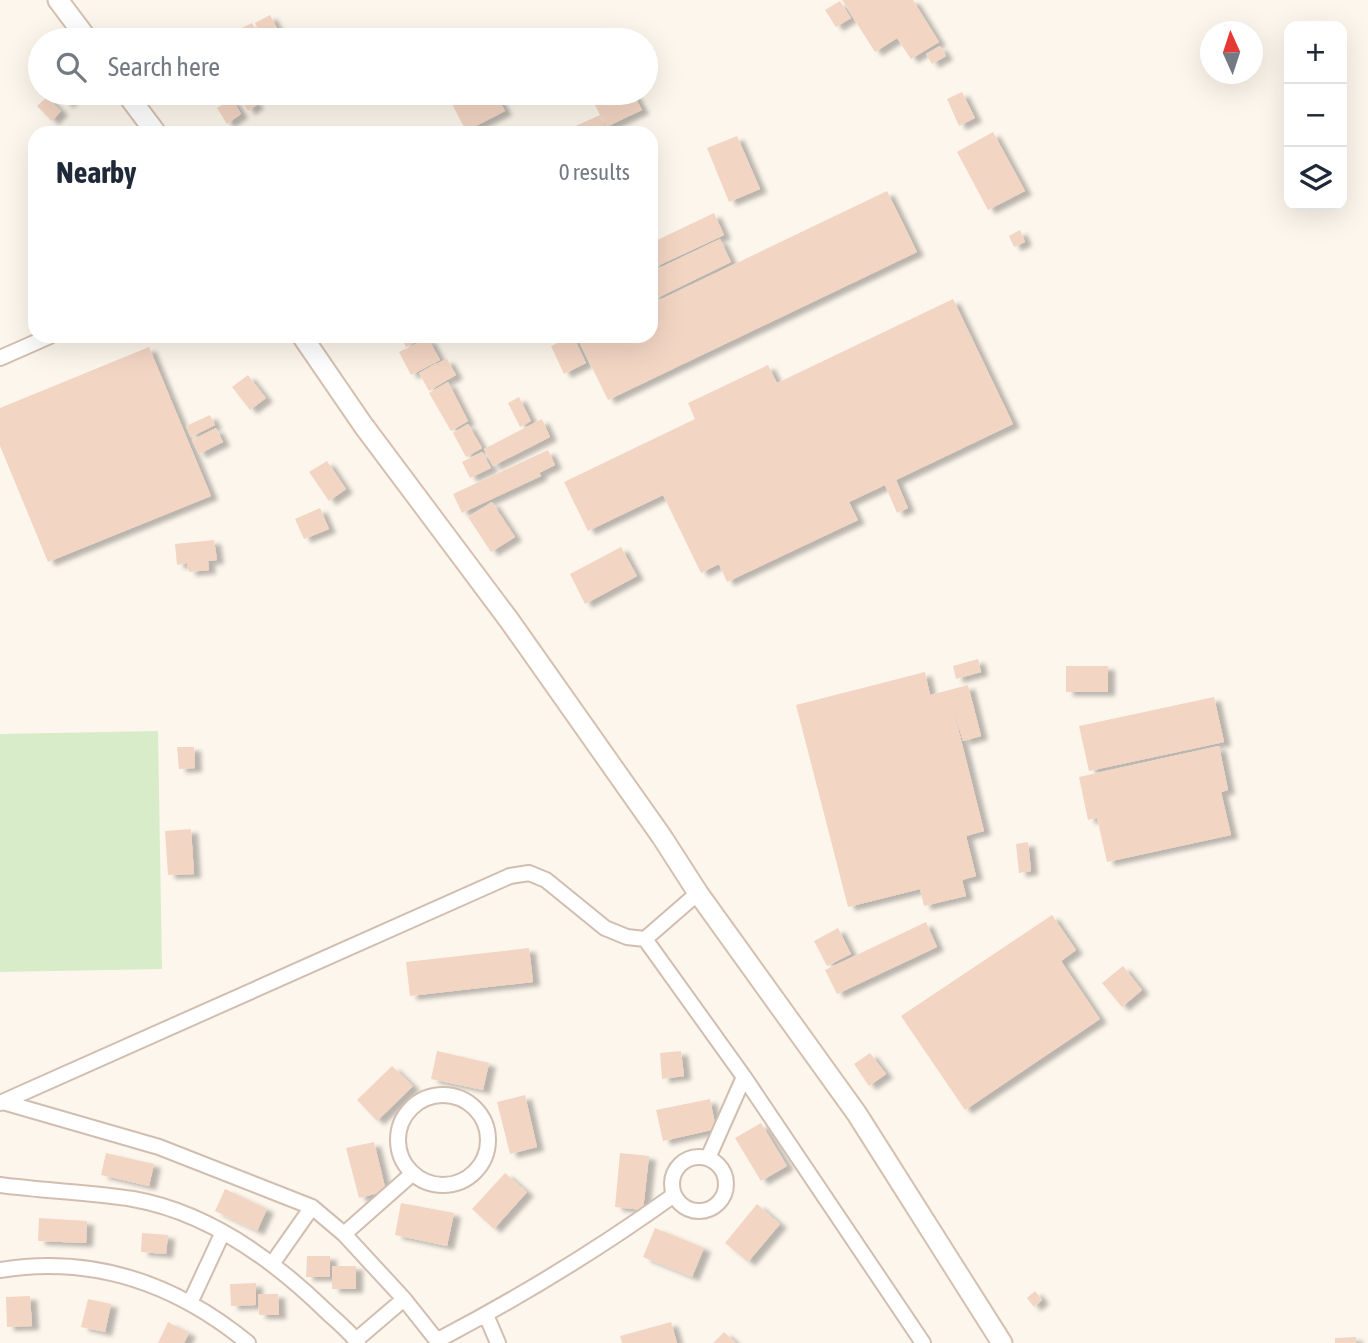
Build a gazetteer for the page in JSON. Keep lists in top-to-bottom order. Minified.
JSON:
{"north":"top","page":{"map_buttons":["+","−"],"search":"Search here","heading":["Nearby","0 results"]}}
